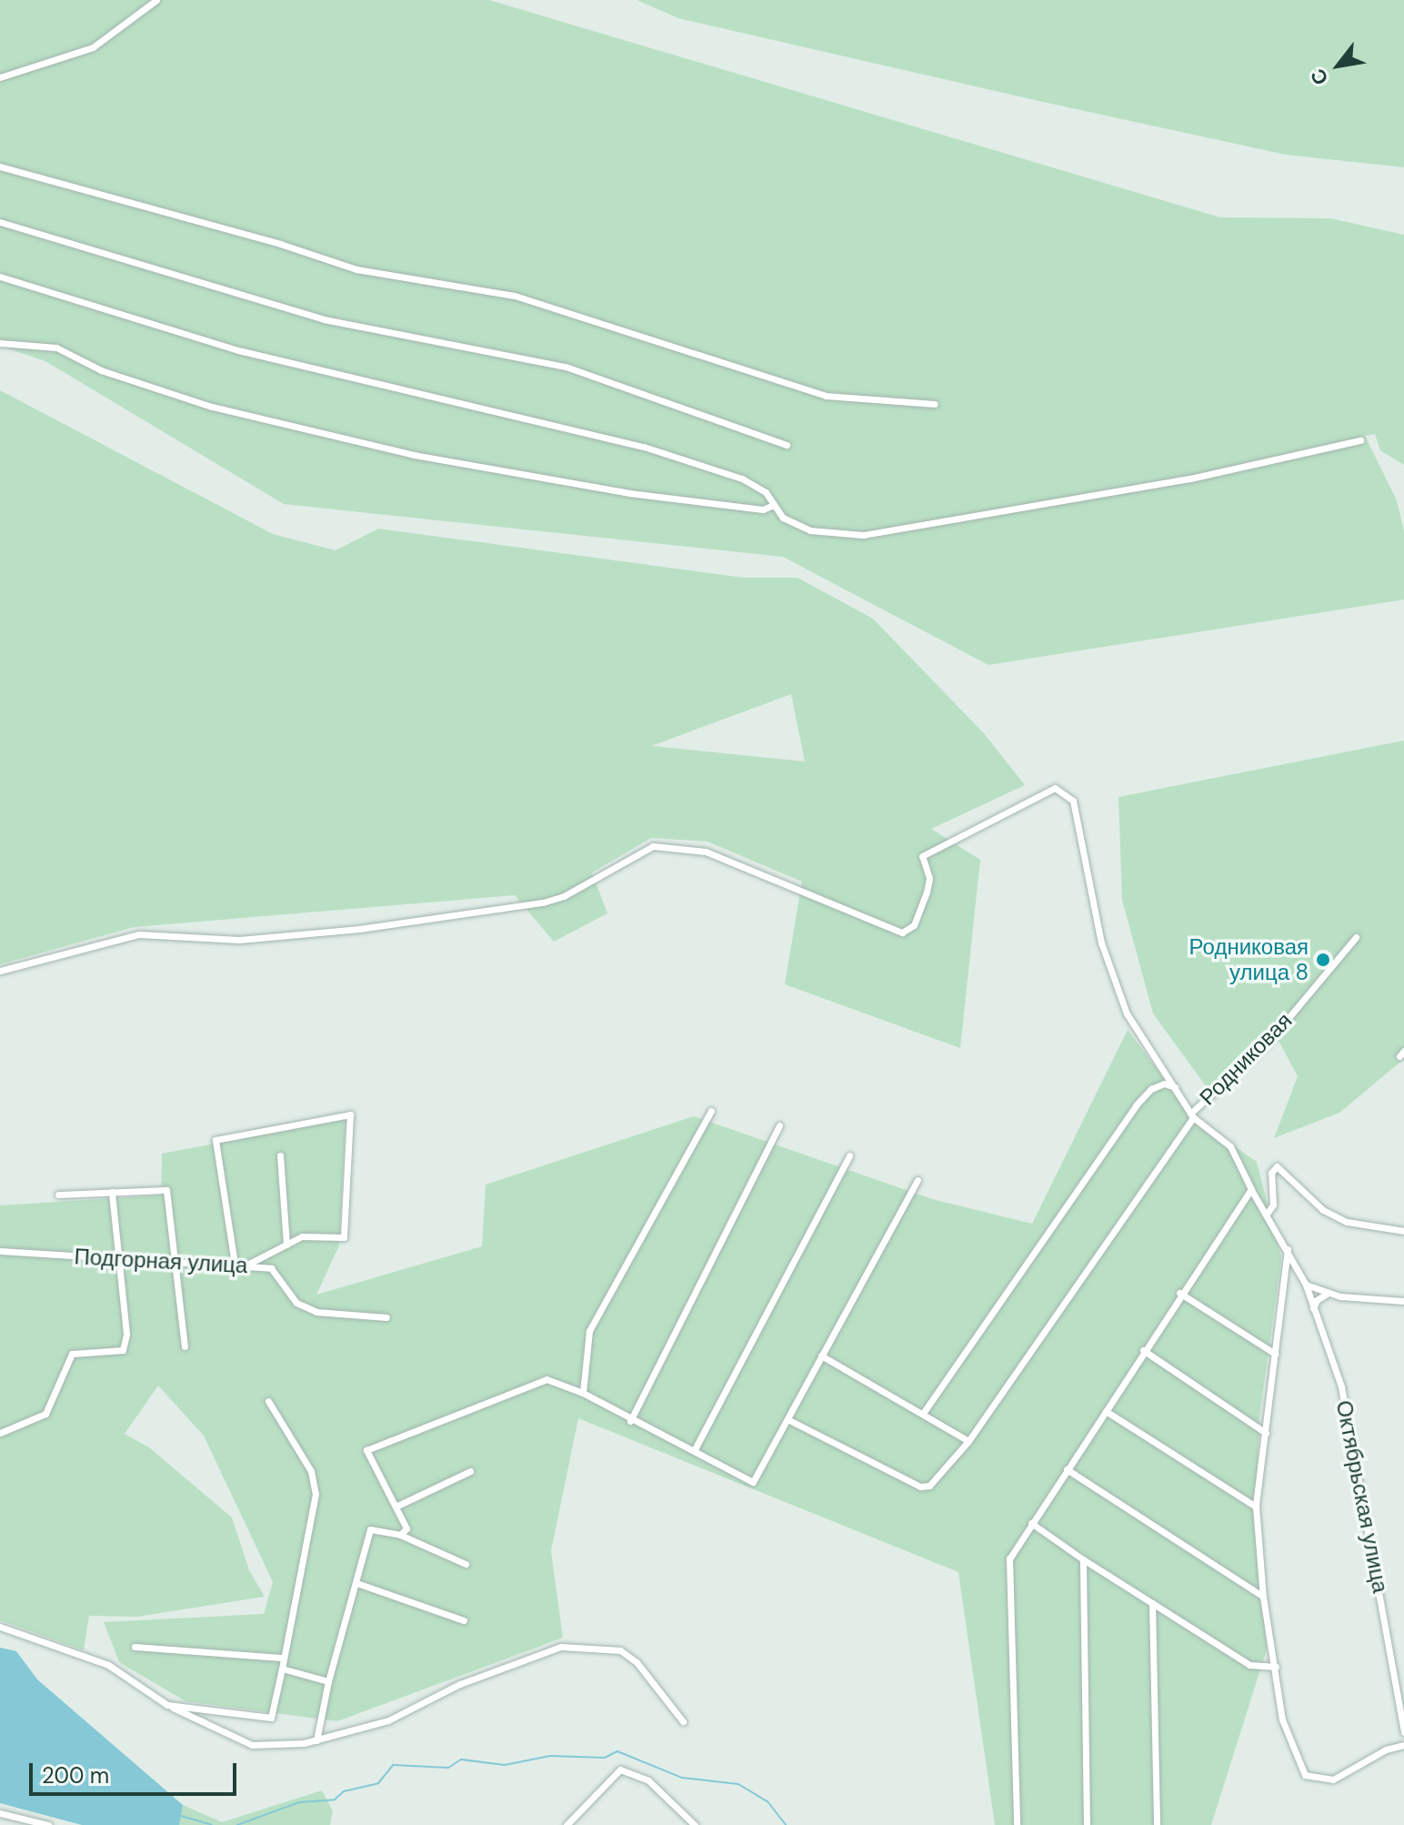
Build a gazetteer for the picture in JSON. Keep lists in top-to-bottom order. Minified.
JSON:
{"streets":{"street":["Родниковая","Подгорная улица","Октябрьская улица"]},"crossings":[["Родниковая","Октябрьская улица"]],"places":["Родниковая улица 8"],"scale_bar":"200 m","north":"bottom left"}
